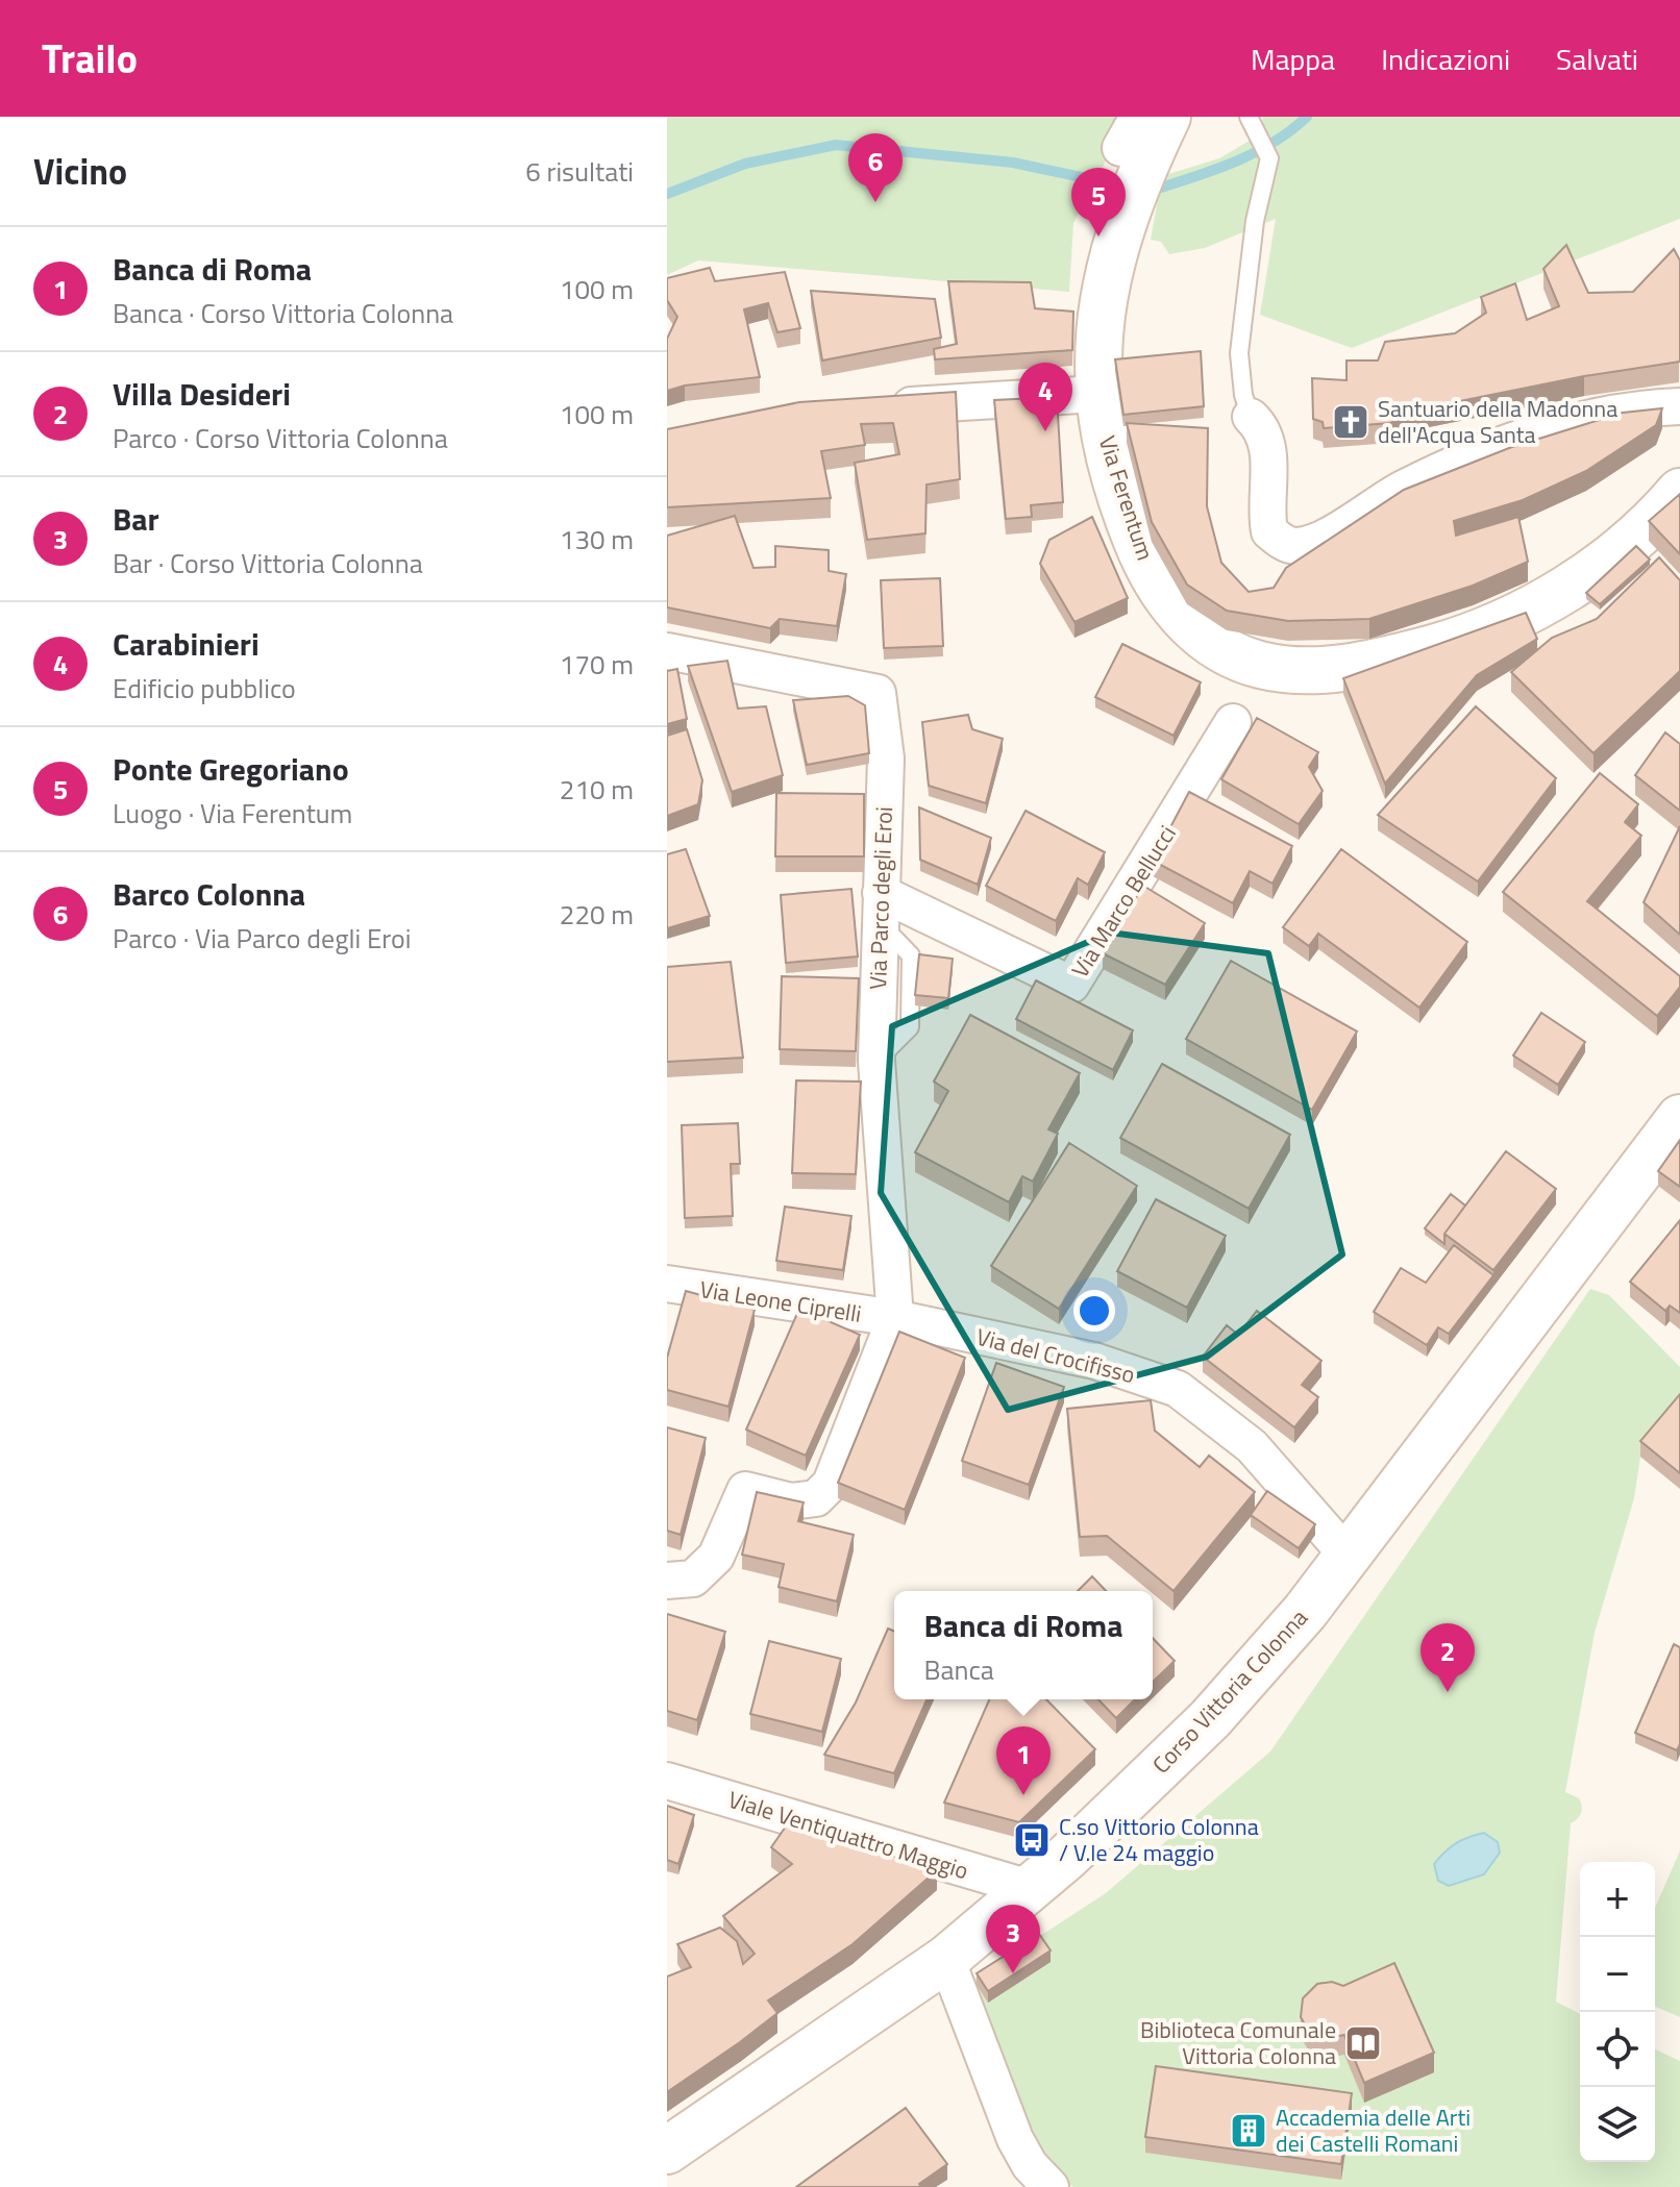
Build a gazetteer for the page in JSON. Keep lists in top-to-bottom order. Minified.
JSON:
{"streets":{"main road":["Via Ferentum","Corso Vittoria Colonna"],"street":["Via Parco degli Eroi","Via Marco Bellucci","Via Leone Ciprelli","Via del Crocifisso","Viale Ventiquattro Maggio"]},"crossings":[["Via Parco degli Eroi","Via Marco Bellucci"],["Via Parco degli Eroi","Via Leone Ciprelli"],["Via Parco degli Eroi","Via del Crocifisso"],["Via Leone Ciprelli","Via del Crocifisso"],["Via del Crocifisso","Corso Vittoria Colonna"],["Corso Vittoria Colonna","Viale Ventiquattro Maggio"]],"places":{"church":["Santuario della Madonna dell'Acqua Santa"],"bus stop":["C.so Vittorio Colonna / V.le 24 maggio"],"library":["Biblioteca Comunale Vittoria Colonna"],"building":["Accademia delle Arti dei Castelli Romani"]},"page":{"header":"Trailo","nav":["Mappa","Indicazioni","Salvati"],"heading":["Vicino","6 risultati"],"pins":["6","5","4","2","1","3"],"list":[{"mark":"1","name":"Banca di Roma","note":"Banca · Corso Vittoria Colonna","value":"100 m"},{"mark":"2","name":"Villa Desideri","note":"Parco · Corso Vittoria Colonna","value":"100 m"},{"mark":"3","name":"Bar","note":"Bar · Corso Vittoria Colonna","value":"130 m"},{"mark":"4","name":"Carabinieri","note":"Edificio pubblico","value":"170 m"},{"mark":"5","name":"Ponte Gregoriano","note":"Luogo · Via Ferentum","value":"210 m"},{"mark":"6","name":"Barco Colonna","note":"Parco · Via Parco degli Eroi","value":"220 m"}],"popup":["Banca di Roma","Banca"],"map_buttons":["+","−"]}}
